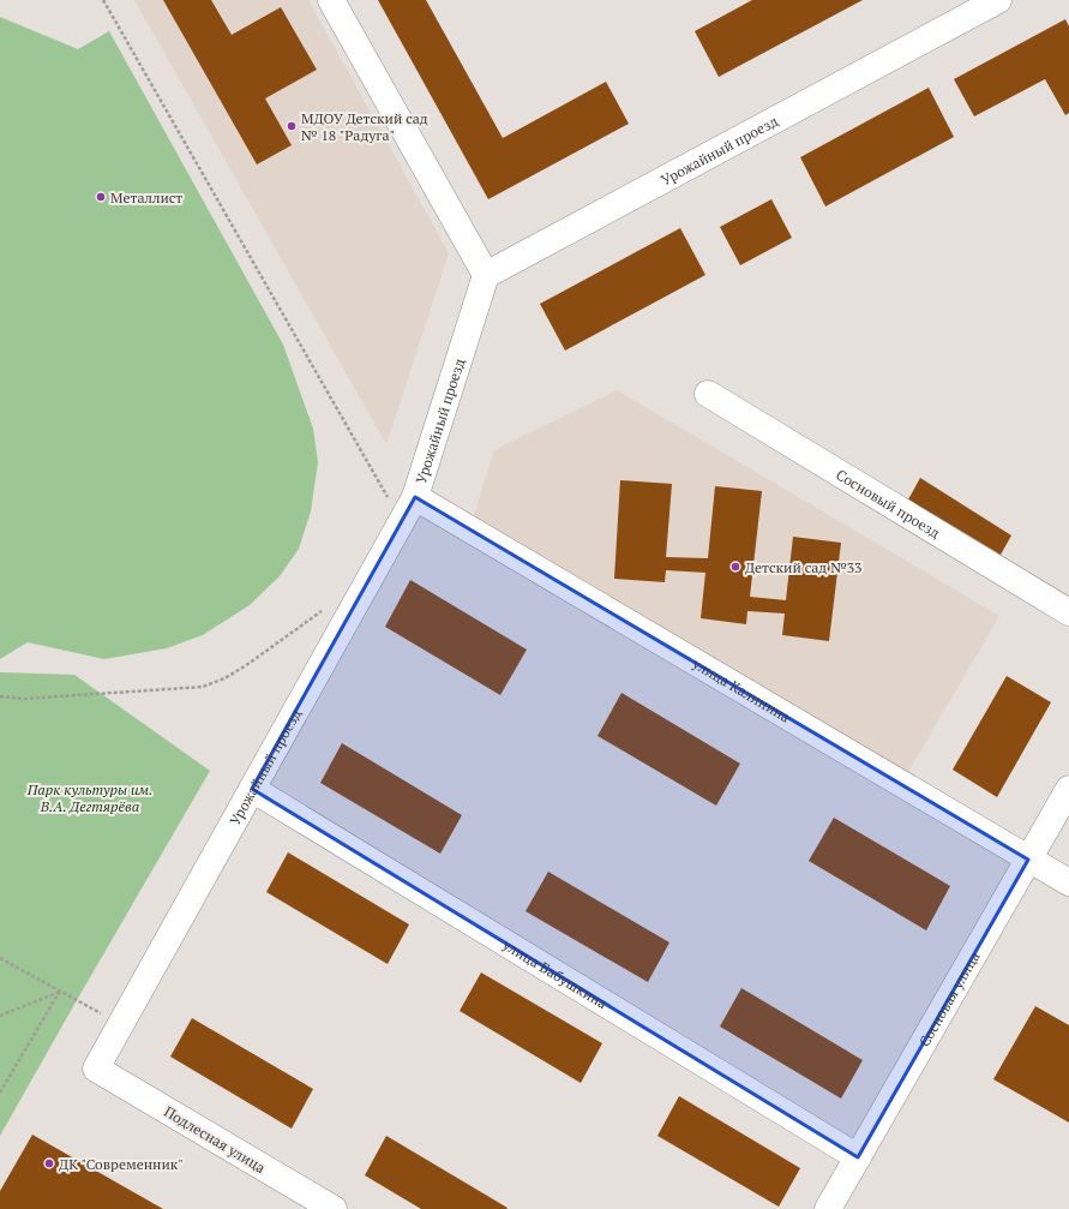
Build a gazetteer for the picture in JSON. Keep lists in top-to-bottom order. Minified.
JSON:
{"streets":{"street":["Урожайный проезд","Сосновый проезд","улица Калинина","улица Бабушкина","Сосновая улица","Подлесная улица"]},"crossings":[["Урожайный проезд","улица Калинина"],["Урожайный проезд","улица Бабушкина"],["Урожайный проезд","Подлесная улица"],["улица Калинина","Сосновая улица"],["улица Бабушкина","Сосновая улица"]],"parks":["Парк культуры им. В.А. Дегтярёва"],"places":["МДОУ Детский сад № 18 \"Радуга\"","Металлист","Детский сад №33","ДК \"Современник\""]}
